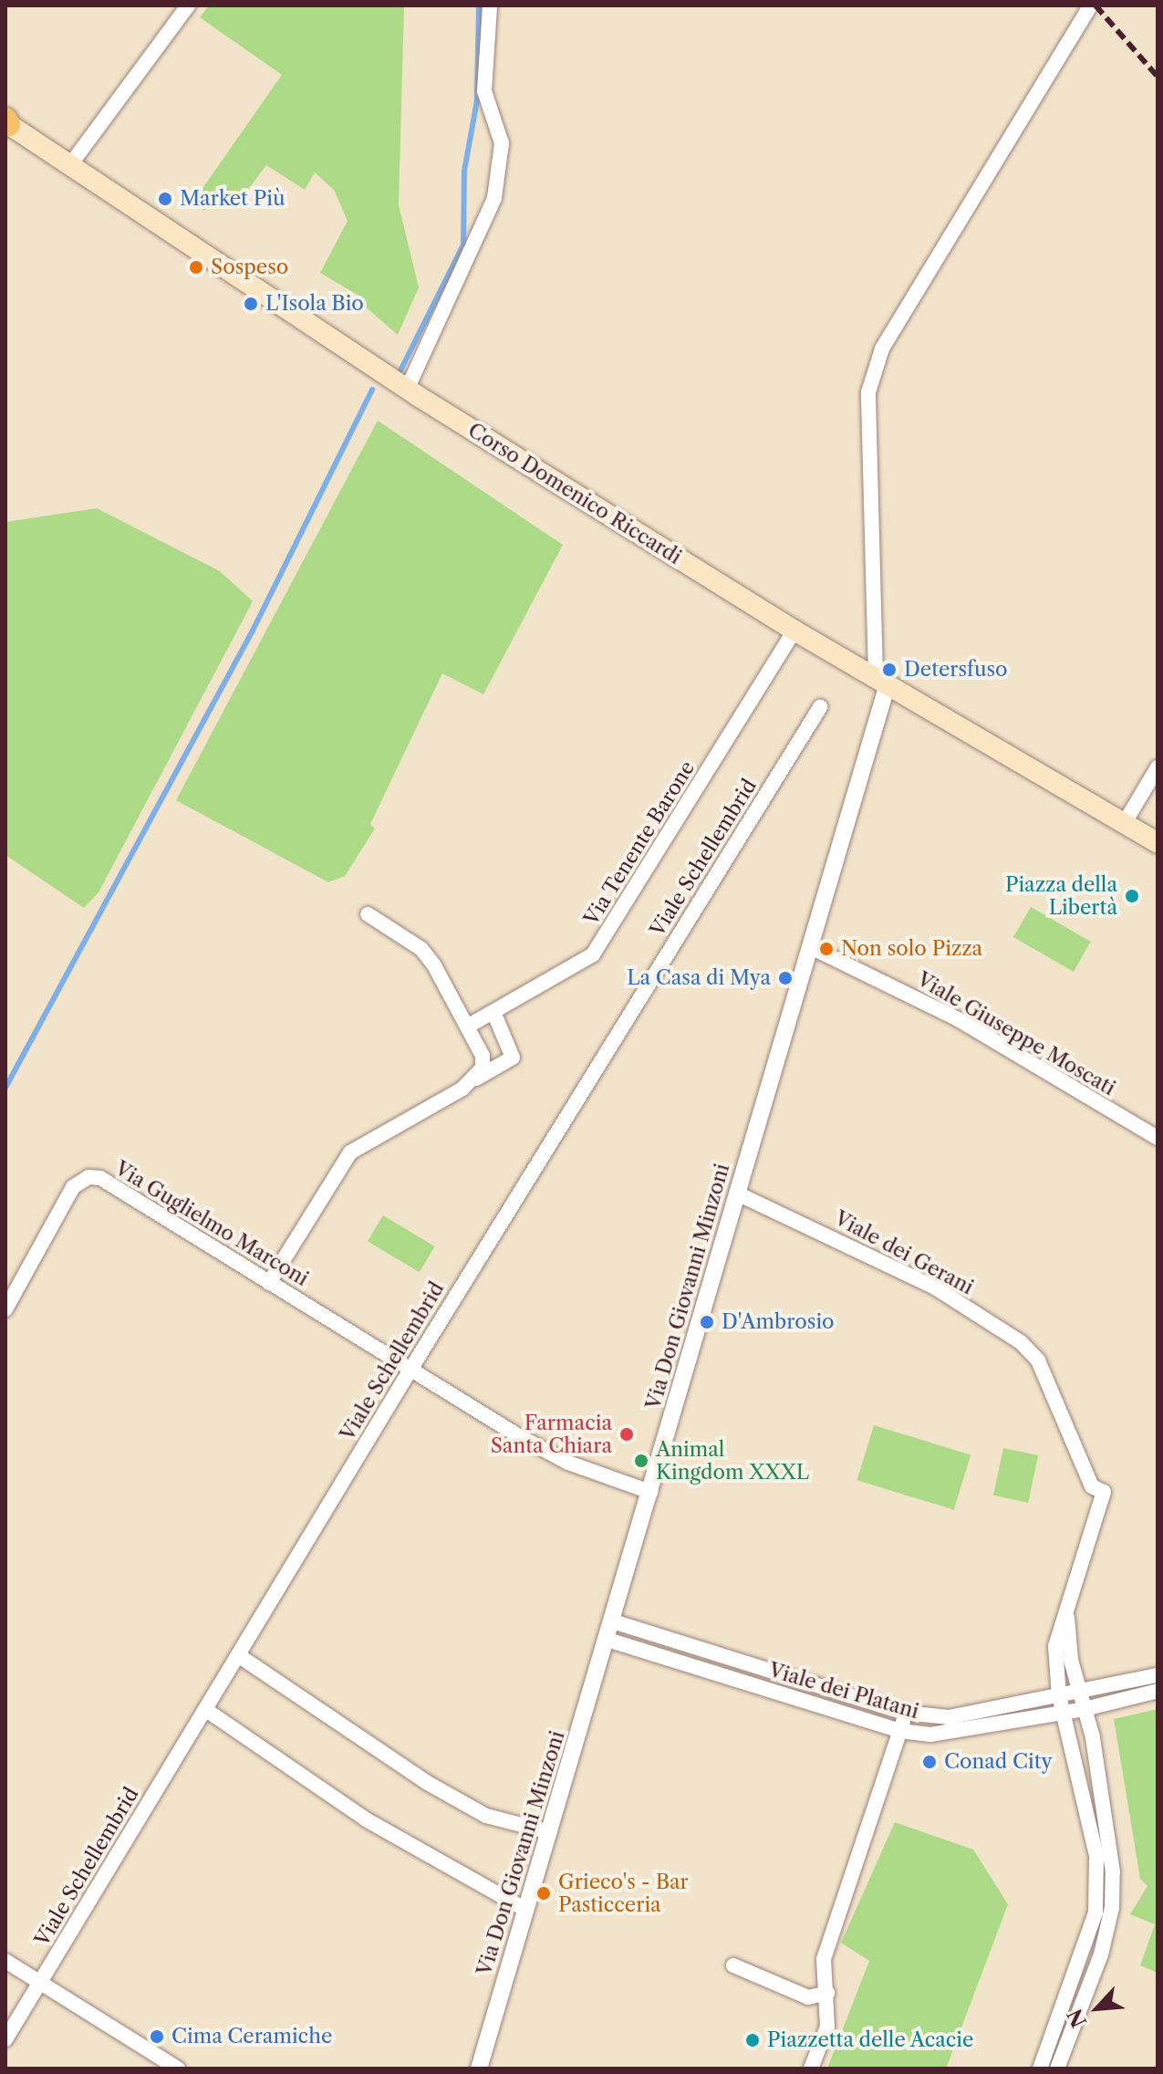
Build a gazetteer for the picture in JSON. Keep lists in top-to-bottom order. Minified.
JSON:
{"streets":{"main road":["Corso Domenico Riccardi"],"street":["Via Tenente Barone","Viale Schellembrid","Viale Giuseppe Moscati","Via Guglielmo Marconi","Viale dei Gerani","Via Don Giovanni Minzoni","Viale dei Platani"]},"crossings":[["Corso Domenico Riccardi","Via Tenente Barone"],["Corso Domenico Riccardi","Via Don Giovanni Minzoni"],["Viale Schellembrid","Via Guglielmo Marconi"],["Viale Giuseppe Moscati","Via Don Giovanni Minzoni"],["Via Guglielmo Marconi","Via Don Giovanni Minzoni"],["Viale dei Gerani","Via Don Giovanni Minzoni"],["Viale dei Gerani","Viale dei Platani"],["Via Don Giovanni Minzoni","Viale dei Platani"]],"places":["Market Più","Sospeso","L'Isola Bio","Detersfuso","Piazza della Libertà","Non solo Pizza","La Casa di Mya","D'Ambrosio","Farmacia Santa Chiara","Animal Kingdom XXXL","Conad City","Grieco's - Bar Pasticceria","Cima Ceramiche","Piazzetta delle Acacie"],"north":"bottom left"}
